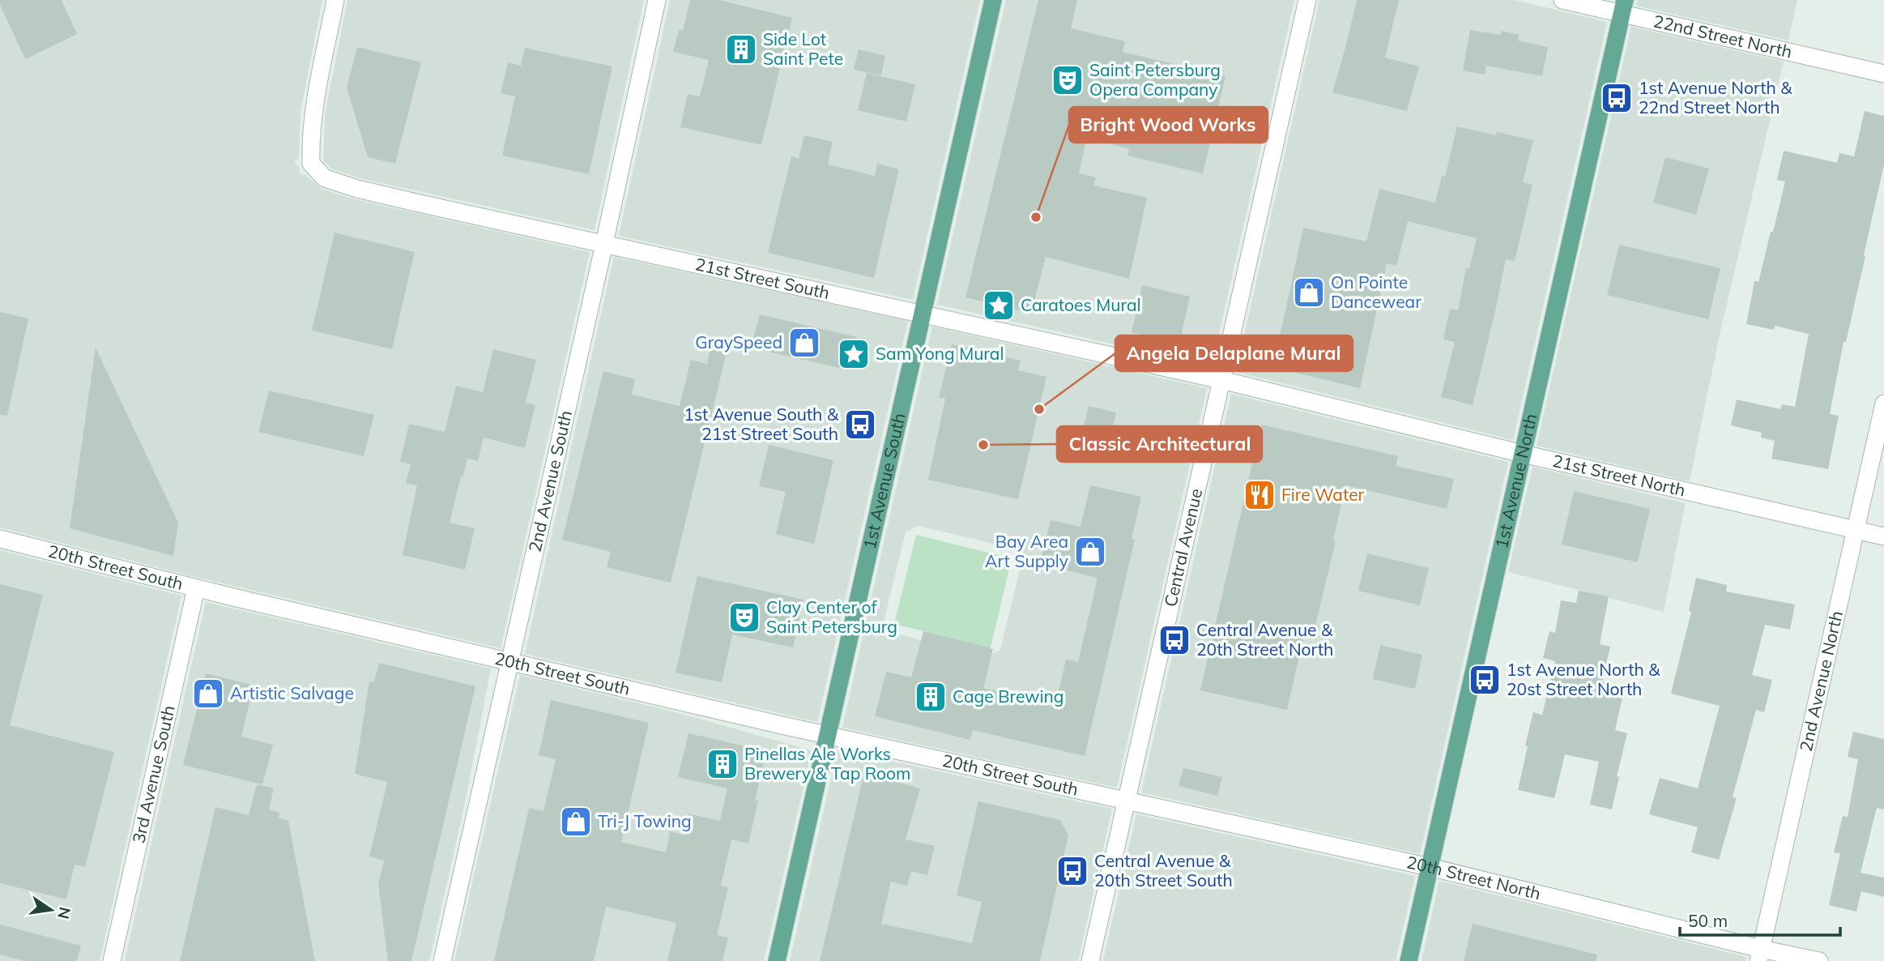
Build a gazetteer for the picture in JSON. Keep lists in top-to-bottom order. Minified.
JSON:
{"streets":{"main road":["1st Avenue South","1st Avenue North"],"street":["22nd Street North","21st Street South","21st Street North","2nd Avenue South","Central Avenue","20th Street South","2nd Avenue North","3rd Avenue South","20th Street North"]},"crossings":[["22nd Street North","1st Avenue North"],["21st Street South","21st Street North"],["21st Street South","2nd Avenue South"],["21st Street South","1st Avenue South"],["21st Street South","Central Avenue"],["21st Street North","1st Avenue North"],["21st Street North","Central Avenue"],["21st Street North","2nd Avenue North"],["2nd Avenue South","20th Street South"],["1st Avenue South","20th Street South"],["1st Avenue North","20th Street North"],["Central Avenue","20th Street South"],["Central Avenue","20th Street North"],["20th Street South","3rd Avenue South"],["20th Street South","20th Street North"],["2nd Avenue North","20th Street North"]],"places":{"building":["Side Lot Saint Pete","Cage Brewing","Pinellas Ale Works Brewery & Tap Room"],"theatre":["Saint Petersburg Opera Company","Clay Center of Saint Petersburg"],"bus stop":["1st Avenue North & 22nd Street North","1st Avenue South & 21st Street South","Central Avenue & 20th Street North","1st Avenue North & 20st Street North","Central Avenue & 20th Street South"],"other":["Bright Wood Works","Angela Delaplane Mural","Classic Architectural"],"shop":["On Pointe Dancewear","GraySpeed","Bay Area Art Supply","Artistic Salvage","Tri-J Towing"],"place":["Caratoes Mural","Sam Yong Mural"],"restaurant":["Fire Water"]},"scale_bar":"50 m","north":"right"}
